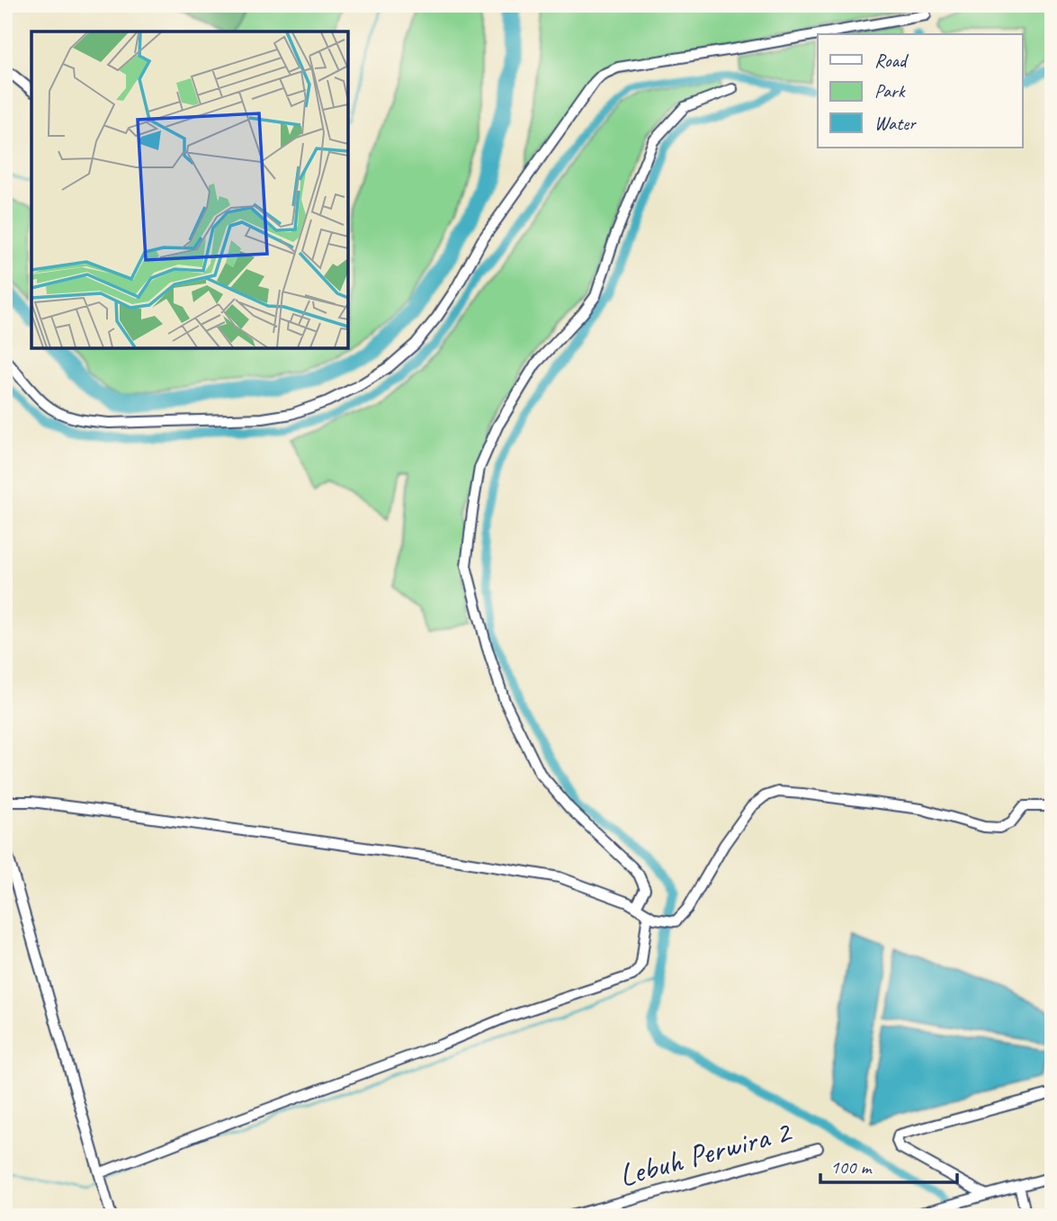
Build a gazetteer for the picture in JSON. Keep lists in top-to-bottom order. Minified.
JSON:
{"streets":{"street":["Lebuh Perwira 2"]},"legend":["Road","Park","Water"],"scale_bar":"100 m"}
